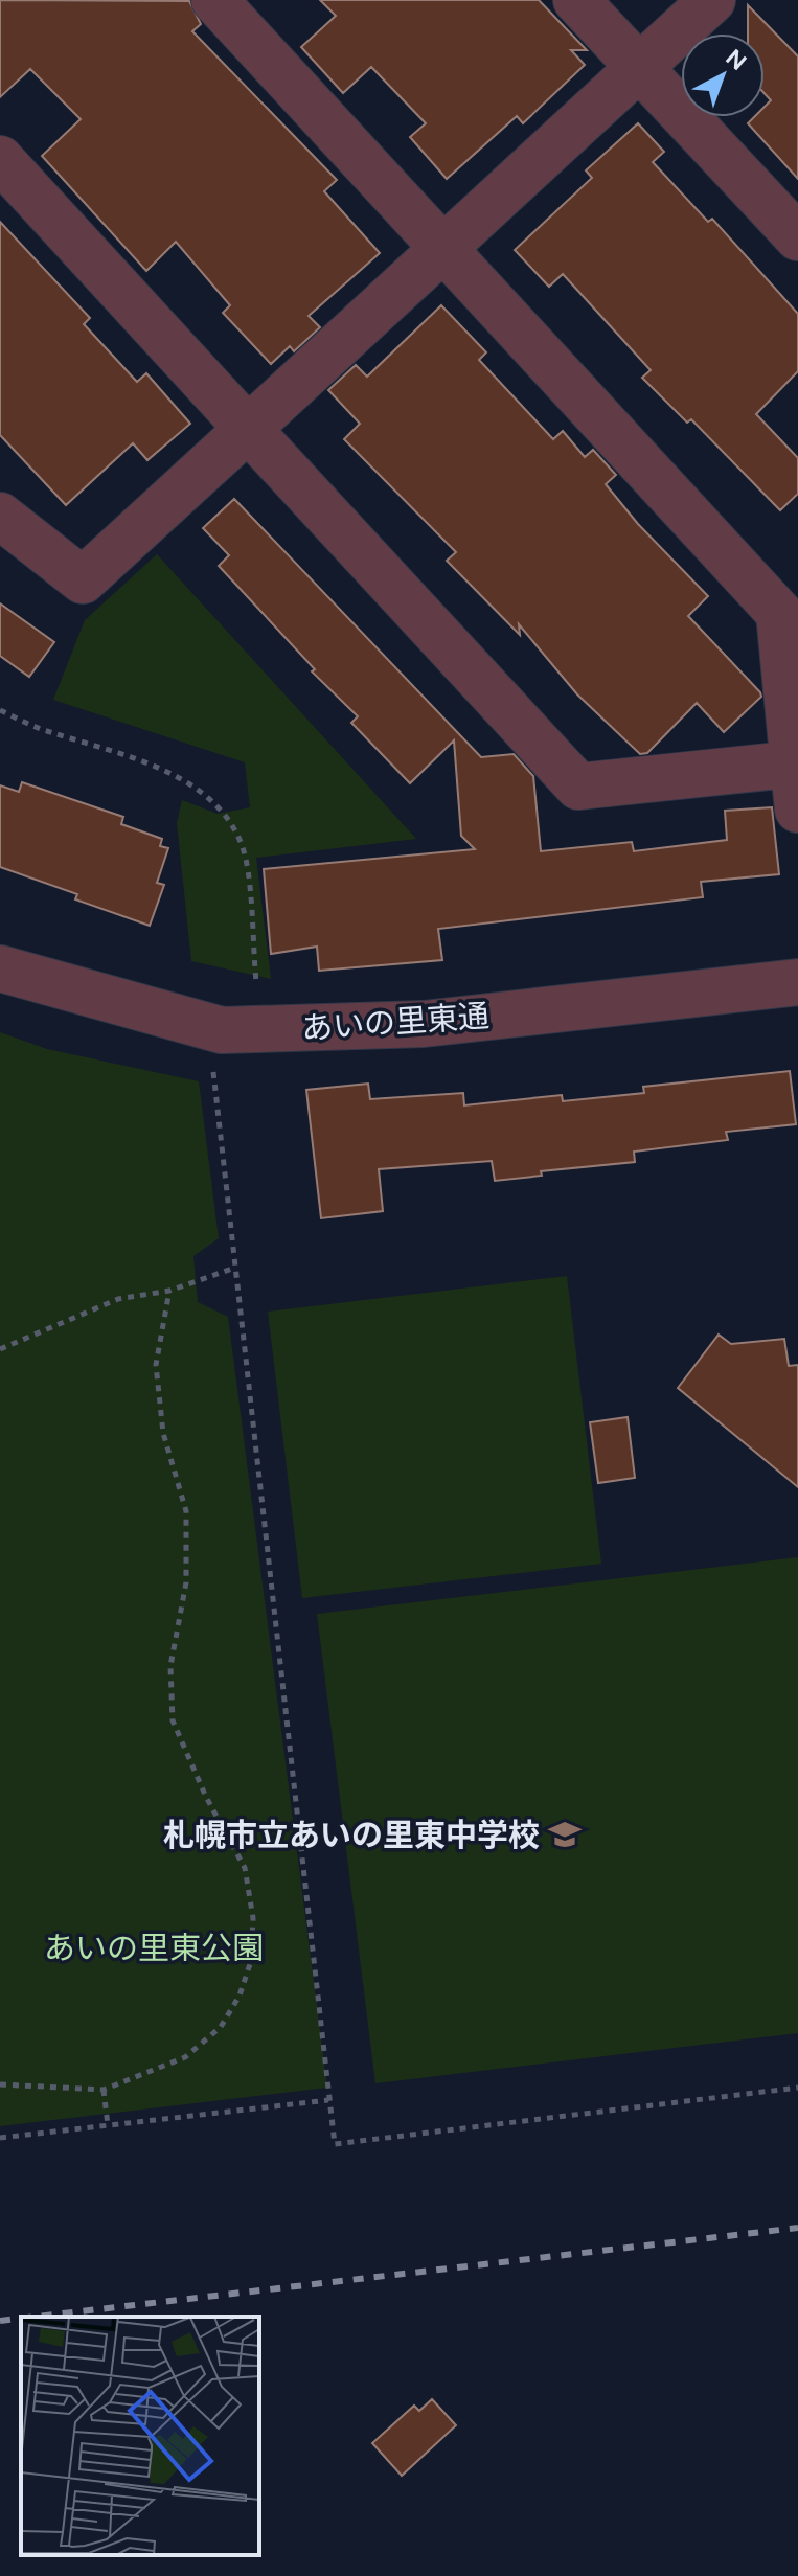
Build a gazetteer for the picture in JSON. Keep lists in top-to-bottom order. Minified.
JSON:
{"streets":{"street":["あいの里東通"]},"parks":["あいの里東公園"],"places":{"school or university":["札幌市立あいの里東中学校"]},"north":"top right"}
